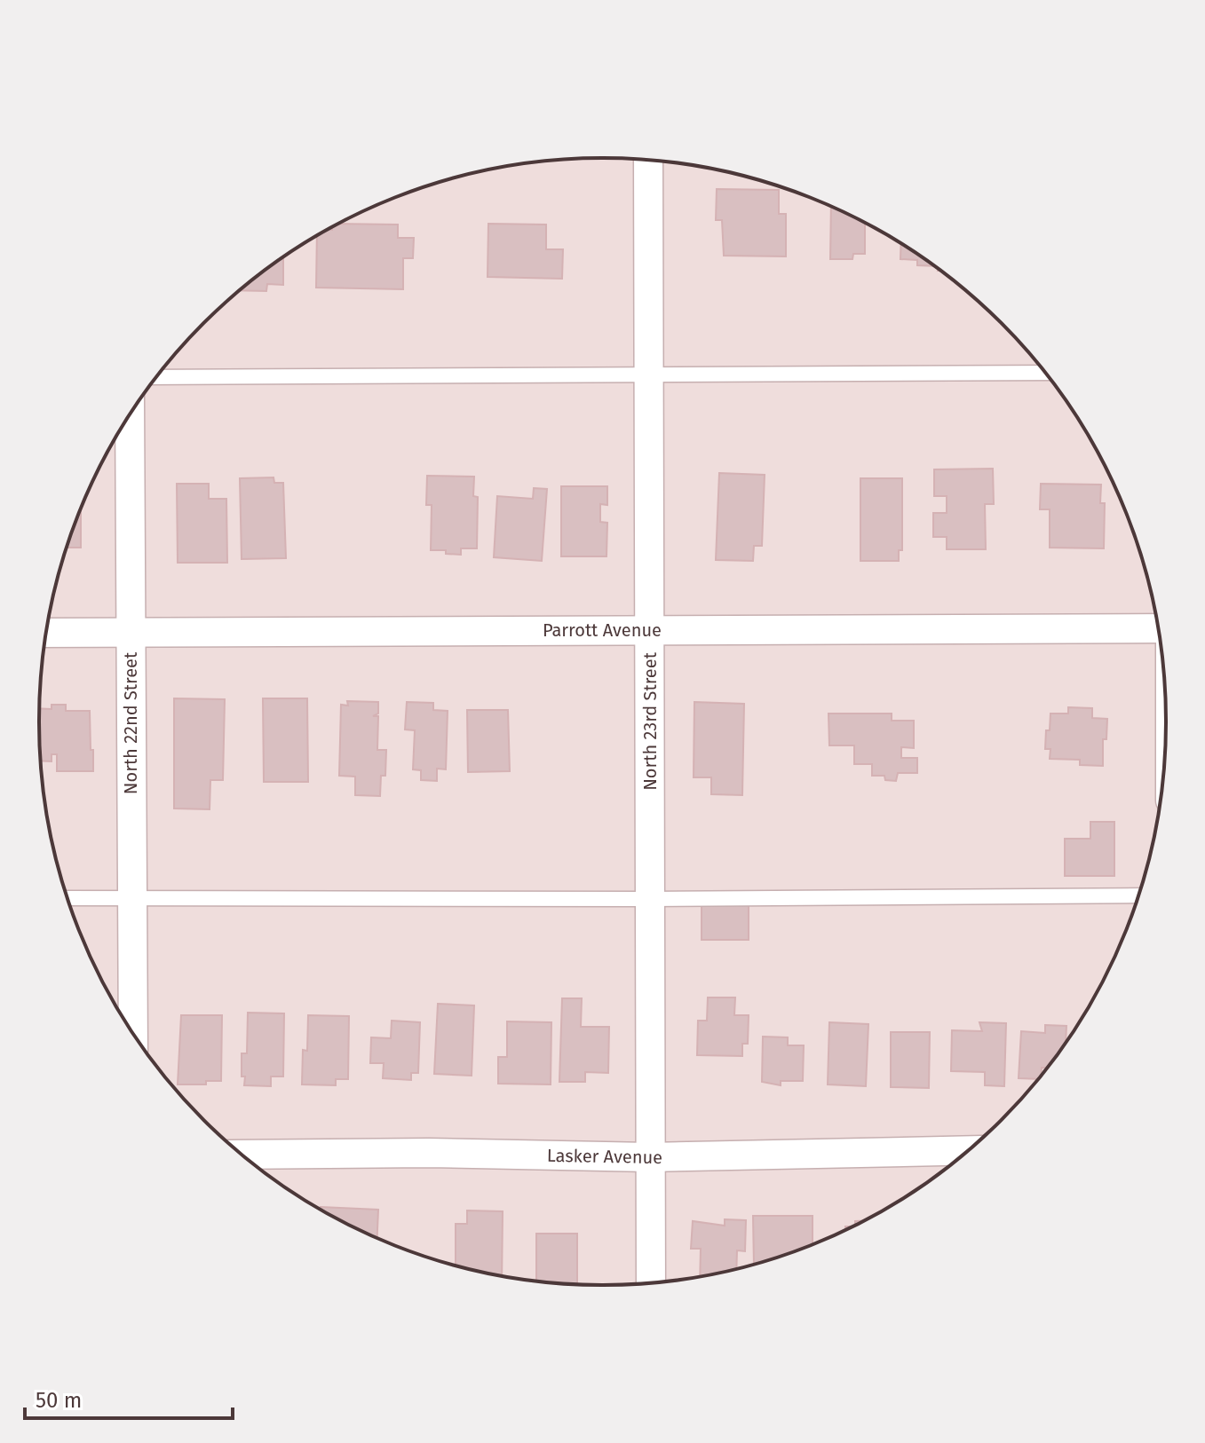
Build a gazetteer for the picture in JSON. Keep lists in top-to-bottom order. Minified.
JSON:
{"streets":{"street":["Parrott Avenue","North 23rd Street","North 22nd Street","Lasker Avenue"]},"crossings":[["Parrott Avenue","North 23rd Street"],["Parrott Avenue","North 22nd Street"],["North 23rd Street","Lasker Avenue"]],"scale_bar":"50 m"}
